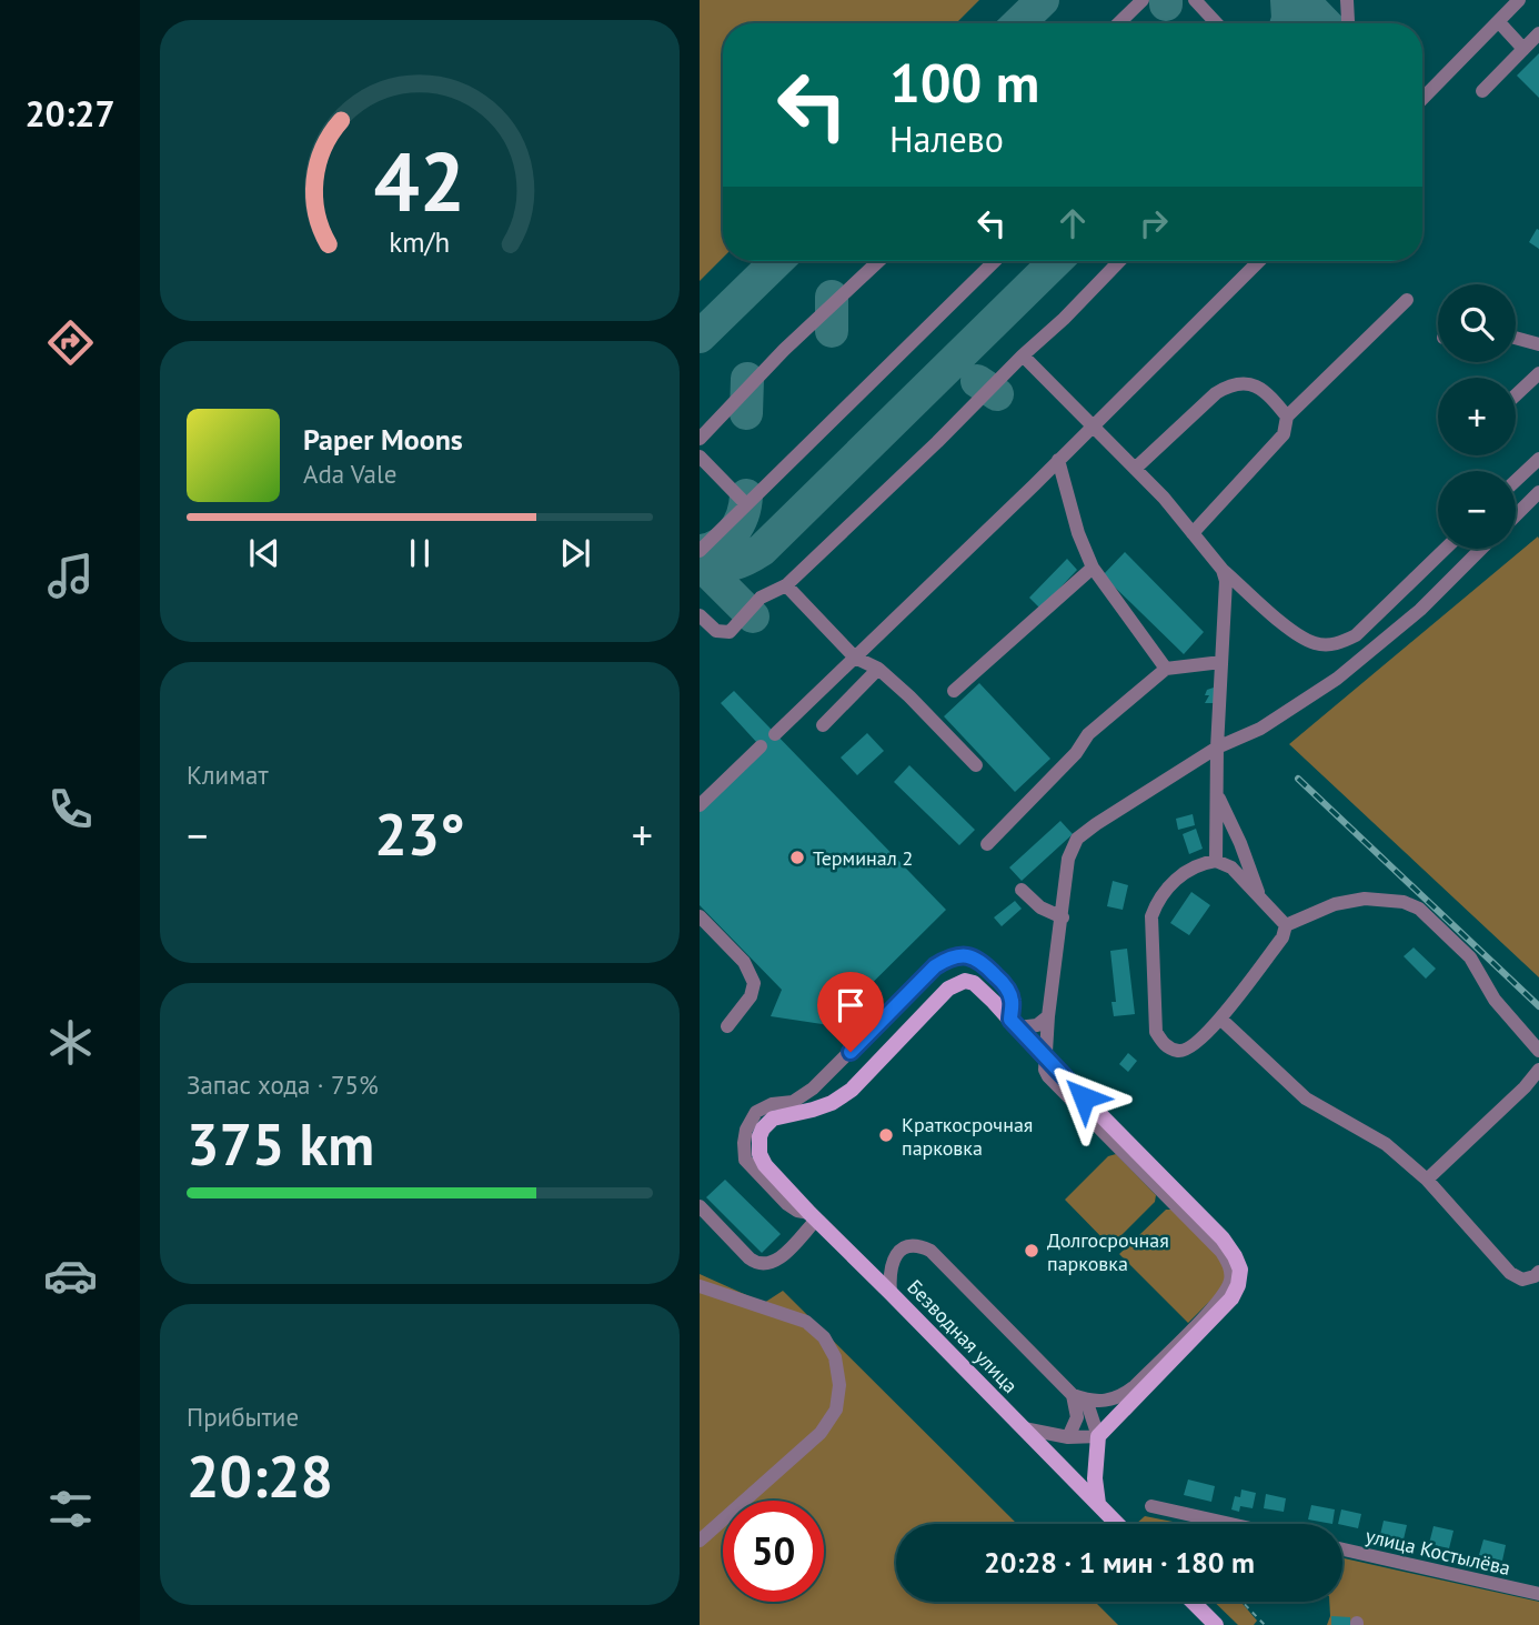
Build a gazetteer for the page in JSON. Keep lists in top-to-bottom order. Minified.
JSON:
{"streets":{"main road":["Безводная улица"],"street":["улица Костылёва"]},"places":["Терминал 2","Краткосрочная парковка","Долгосрочная парковка"],"page":{"tabs":"20:27","turn":["100 m","Налево"],"map_buttons":["+","−"],"song":["Paper Moons","Ada Vale"],"tile":["Климат",["Запас хода · 75%","375 km"],["Прибытие","20:28"]],"heat":["−","23°","+"],"limit":"50","trip":"20:28 · 1 мин · 180 m","gauge":["42","km/h"]}}
